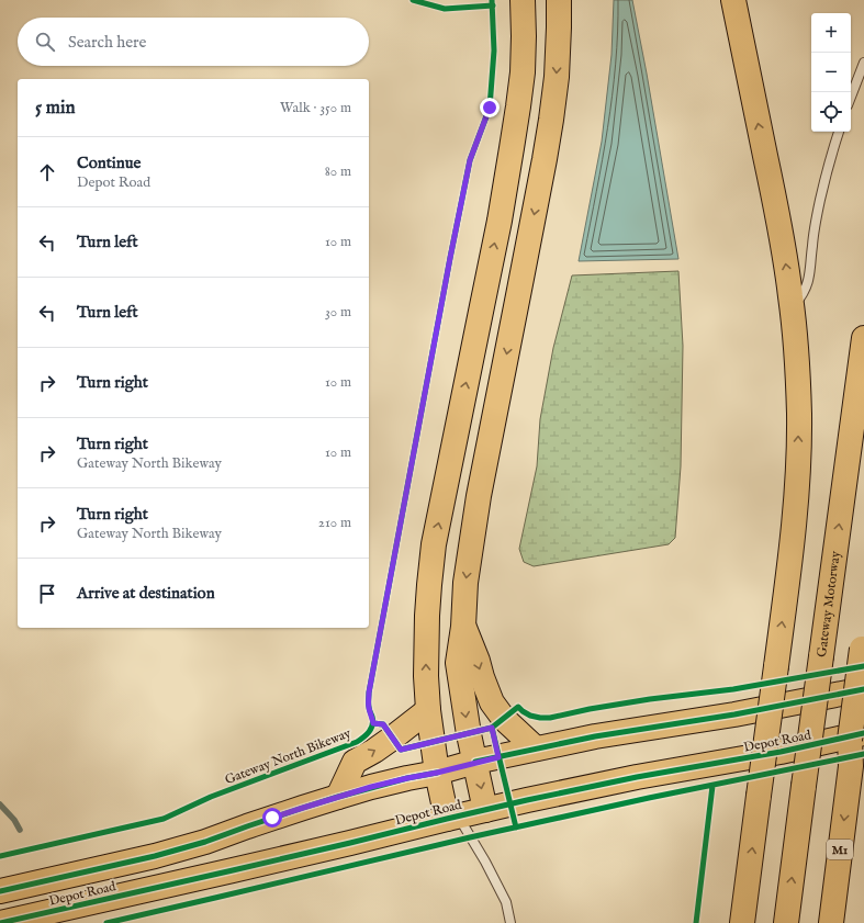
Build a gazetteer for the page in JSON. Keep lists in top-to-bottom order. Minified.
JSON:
{"streets":{"main road":["Gateway Motorway","Depot Road","M1"],"cycle path":["Gateway North Bikeway"]},"page":{"map_buttons":["+","−"],"search":"Search here","heading":["5 min","Walk · 350 m"],"list":[["Continue","Depot Road","80 m"],["Turn left","10 m"],["Turn left","30 m"],["Turn right","10 m"],["Turn right","Gateway North Bikeway","10 m"],["Turn right","Gateway North Bikeway","210 m"],"Arrive at destination"]}}
